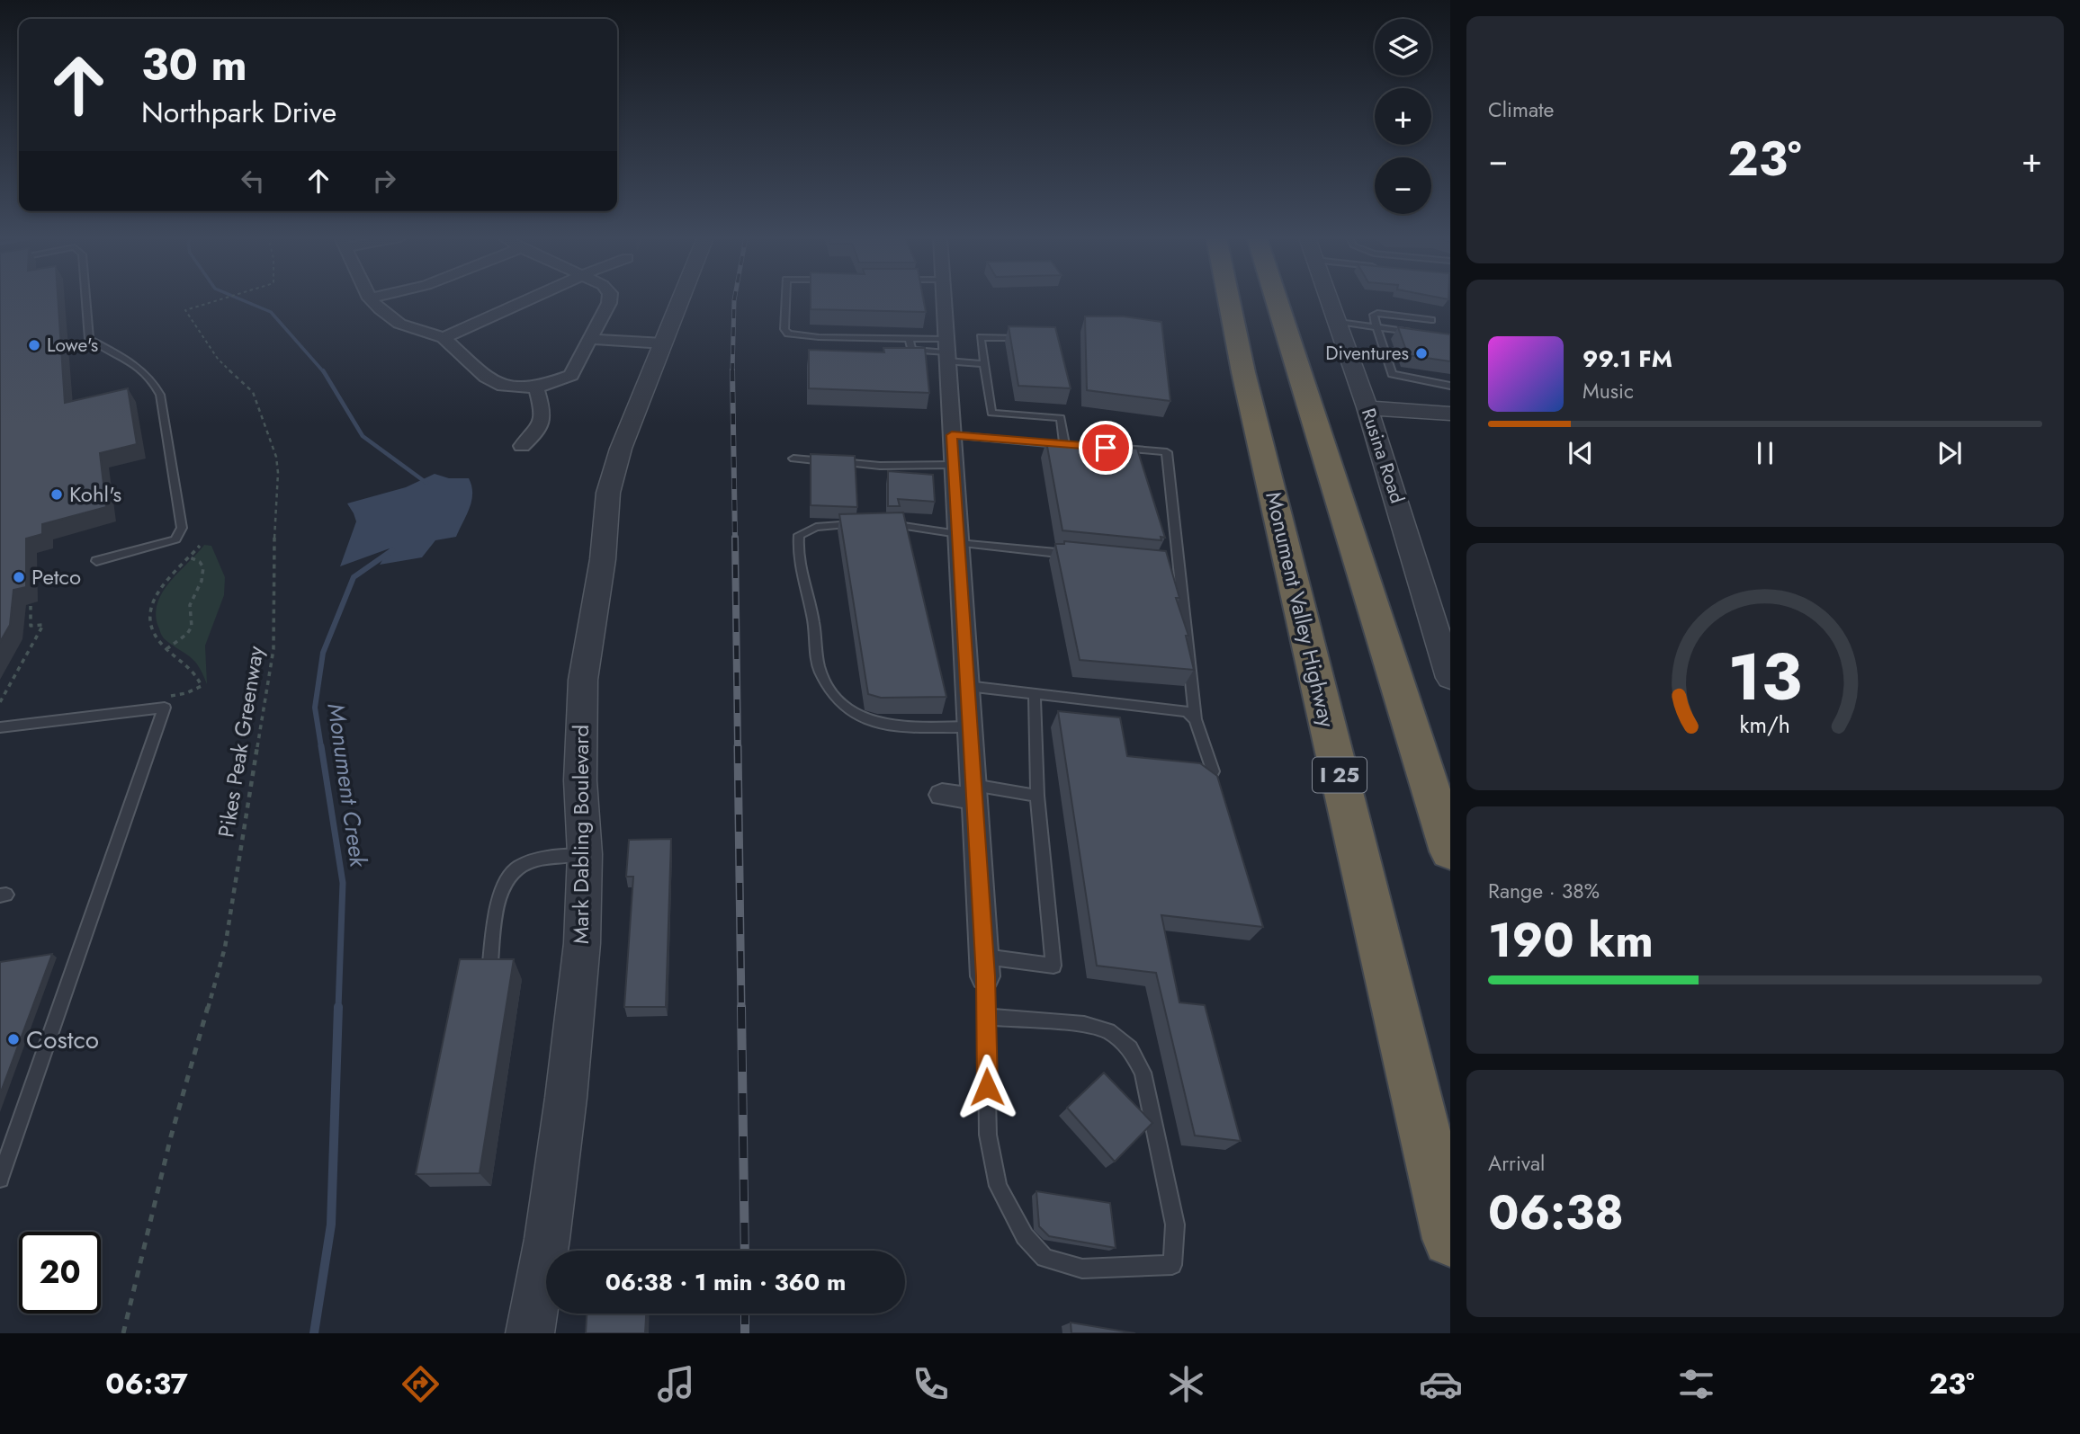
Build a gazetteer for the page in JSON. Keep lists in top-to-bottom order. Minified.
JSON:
{"streets":{"highway":["Monument Valley Highway","I 25"],"street":["Rusina Road","Mark Dabling Boulevard"],"path":["Pikes Peak Greenway"]},"water":["Monument Creek"],"places":["Lowe's","Diventures","Kohl's","Petco","Costco"],"page":{"tile":["Climate",["Range · 38%","190 km"],["Arrival","06:38"]],"map_buttons":["+","−"],"turn":["30 m","Northpark Drive"],"heat":["−","23°","+"],"song":["99.1 FM","Music"],"limit":"20","trip":"06:38 · 1 min · 360 m","tabs":["06:37","23°"],"gauge":["13","km/h"]}}
